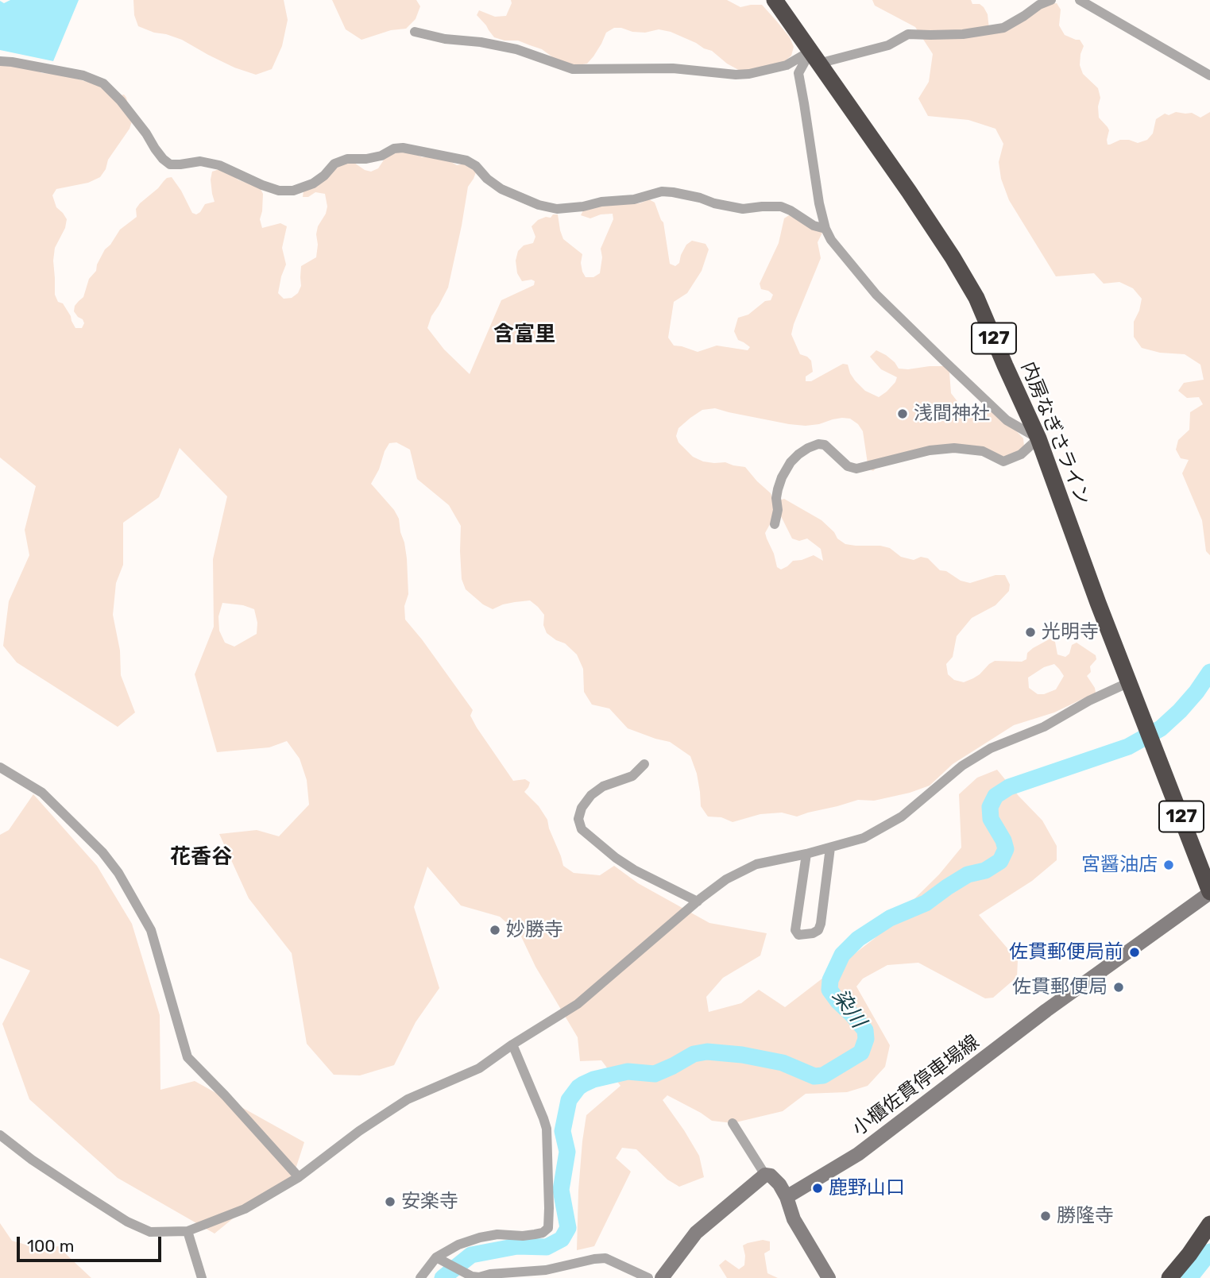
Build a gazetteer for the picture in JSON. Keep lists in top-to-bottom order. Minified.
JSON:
{"streets":{"highway":["127","内房なぎさライン"],"main road":["小櫃佐貫停車場線"]},"crossings":[["内房なぎさライン","小櫃佐貫停車場線"]],"districts":["含富里","花香谷"],"water":["染川"],"places":["浅間神社","光明寺","宮醤油店","妙勝寺","佐貫郵便局前","佐貫郵便局","鹿野山口","安楽寺","勝隆寺"],"scale_bar":"100 m"}
